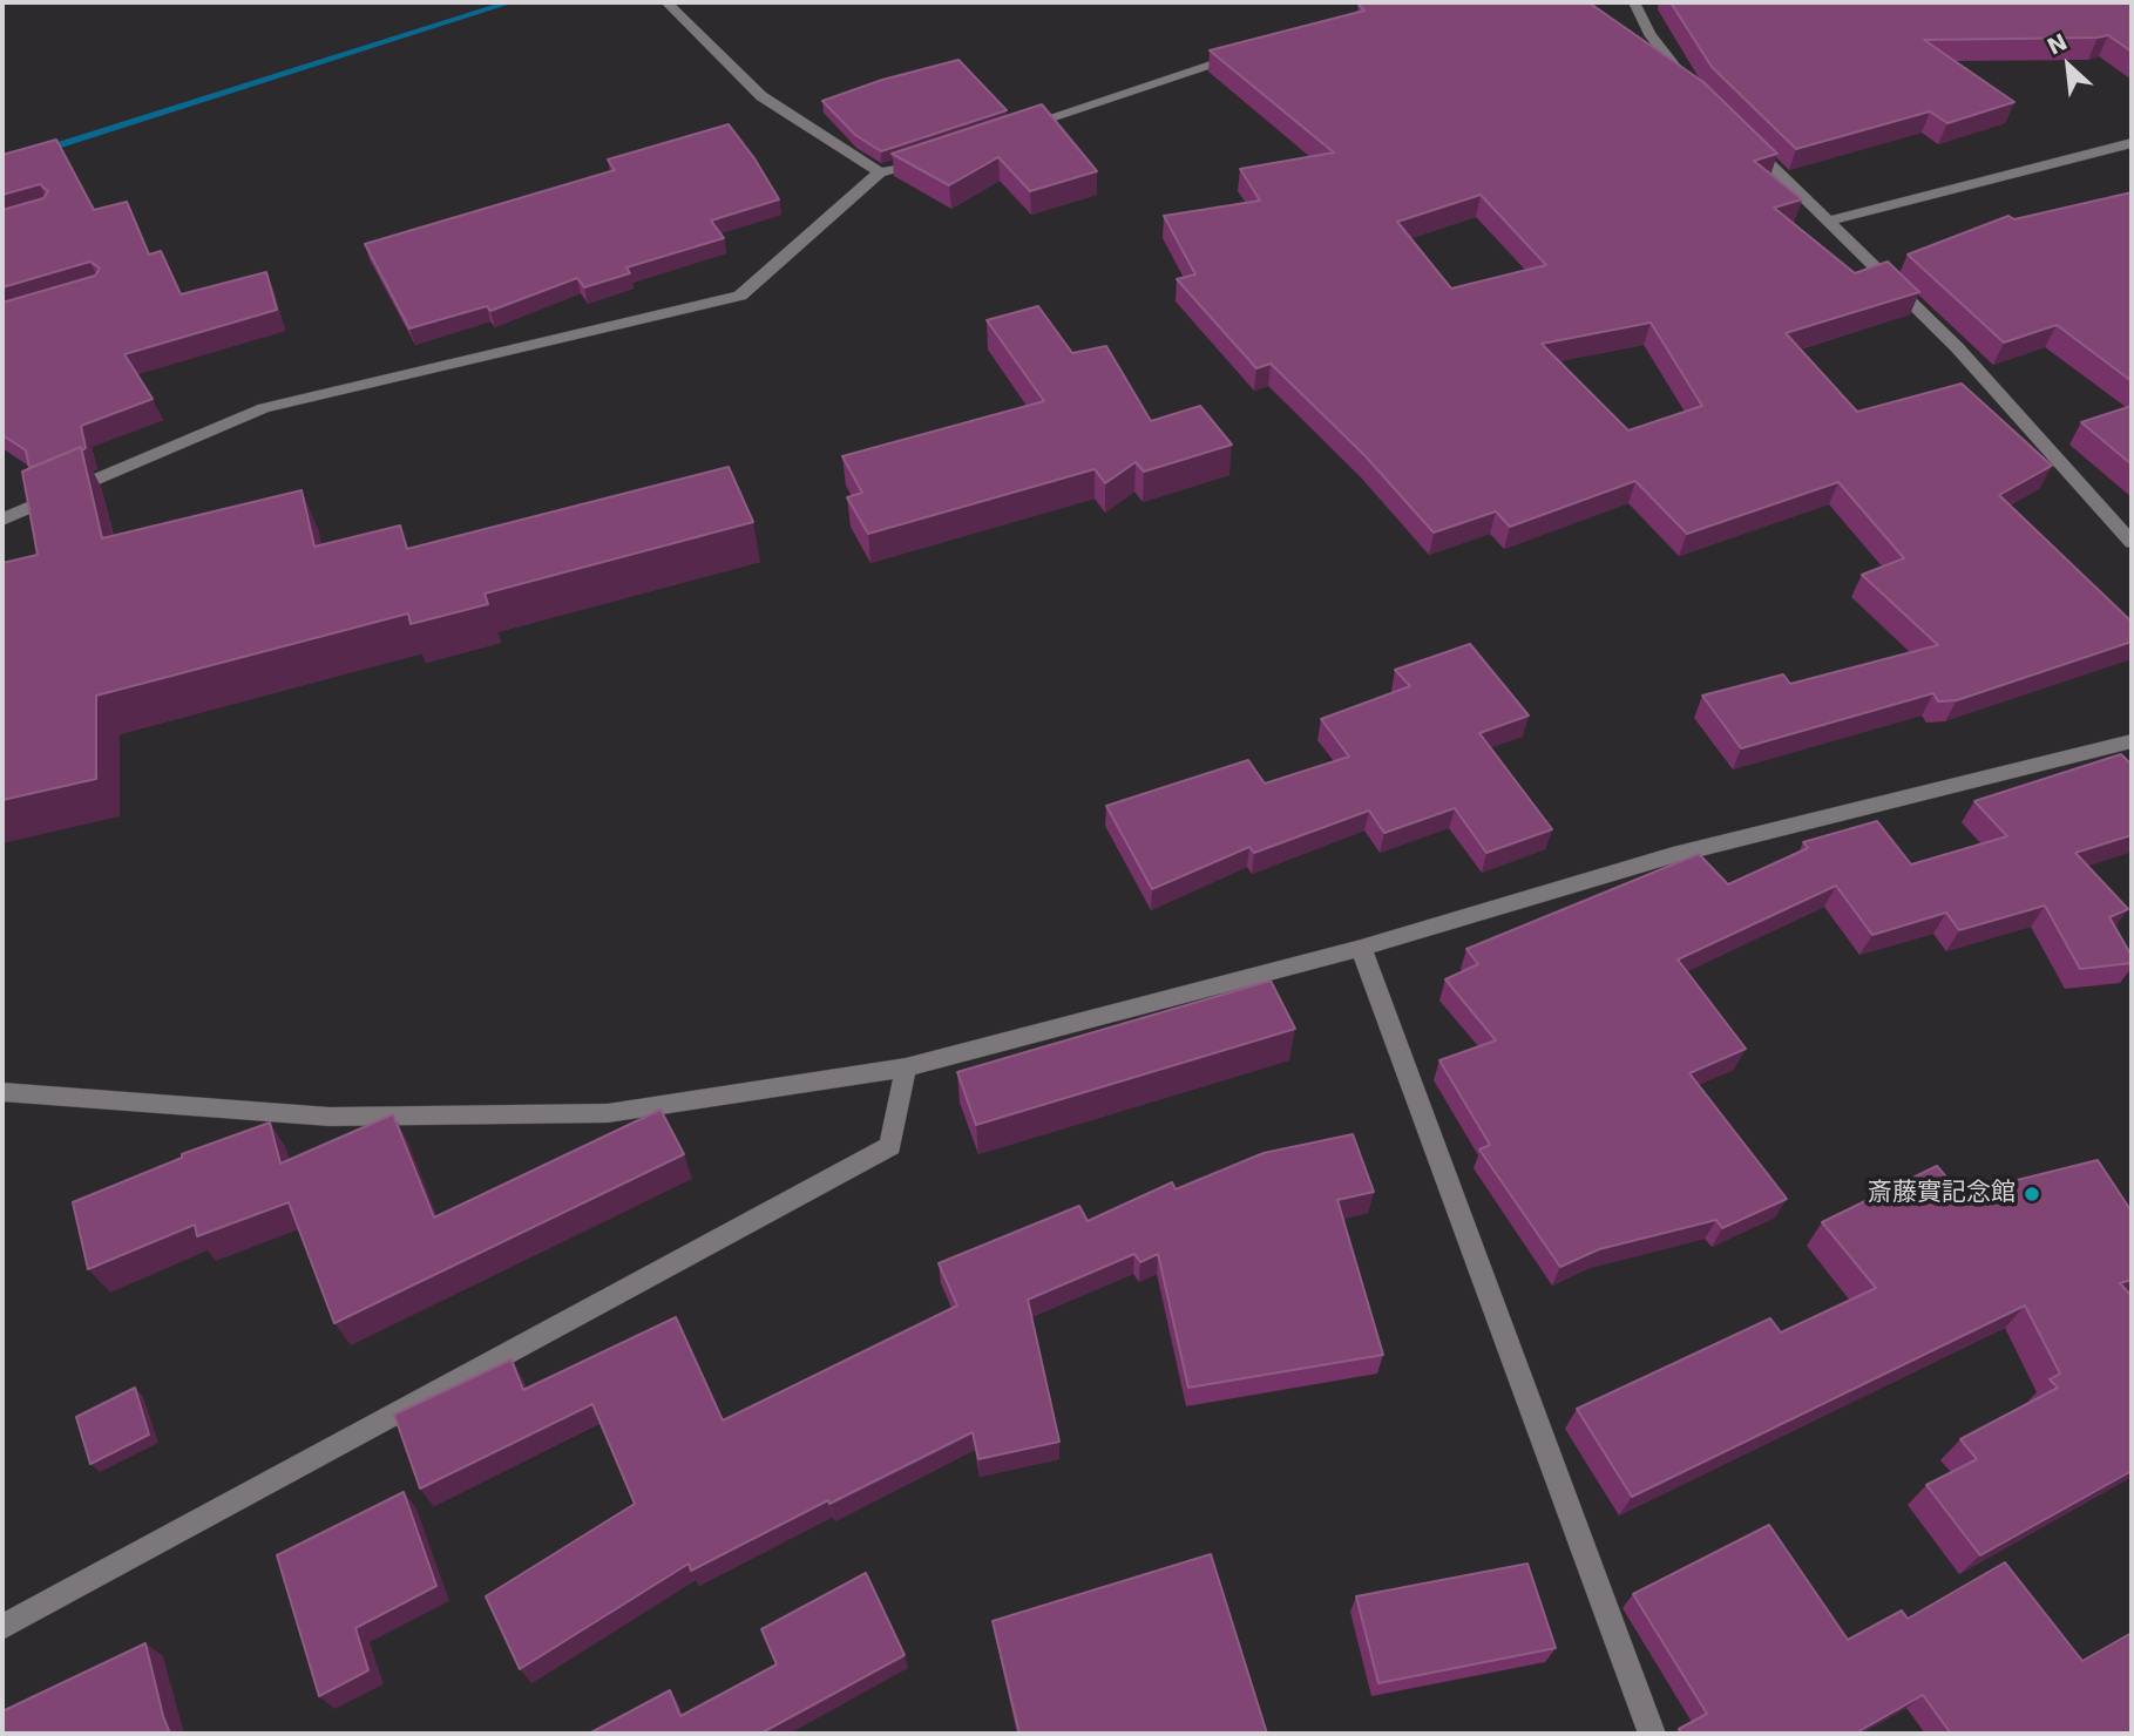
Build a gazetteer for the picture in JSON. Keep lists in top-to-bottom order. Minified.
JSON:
{"places":["斎藤實記念館"],"north":"top left"}
